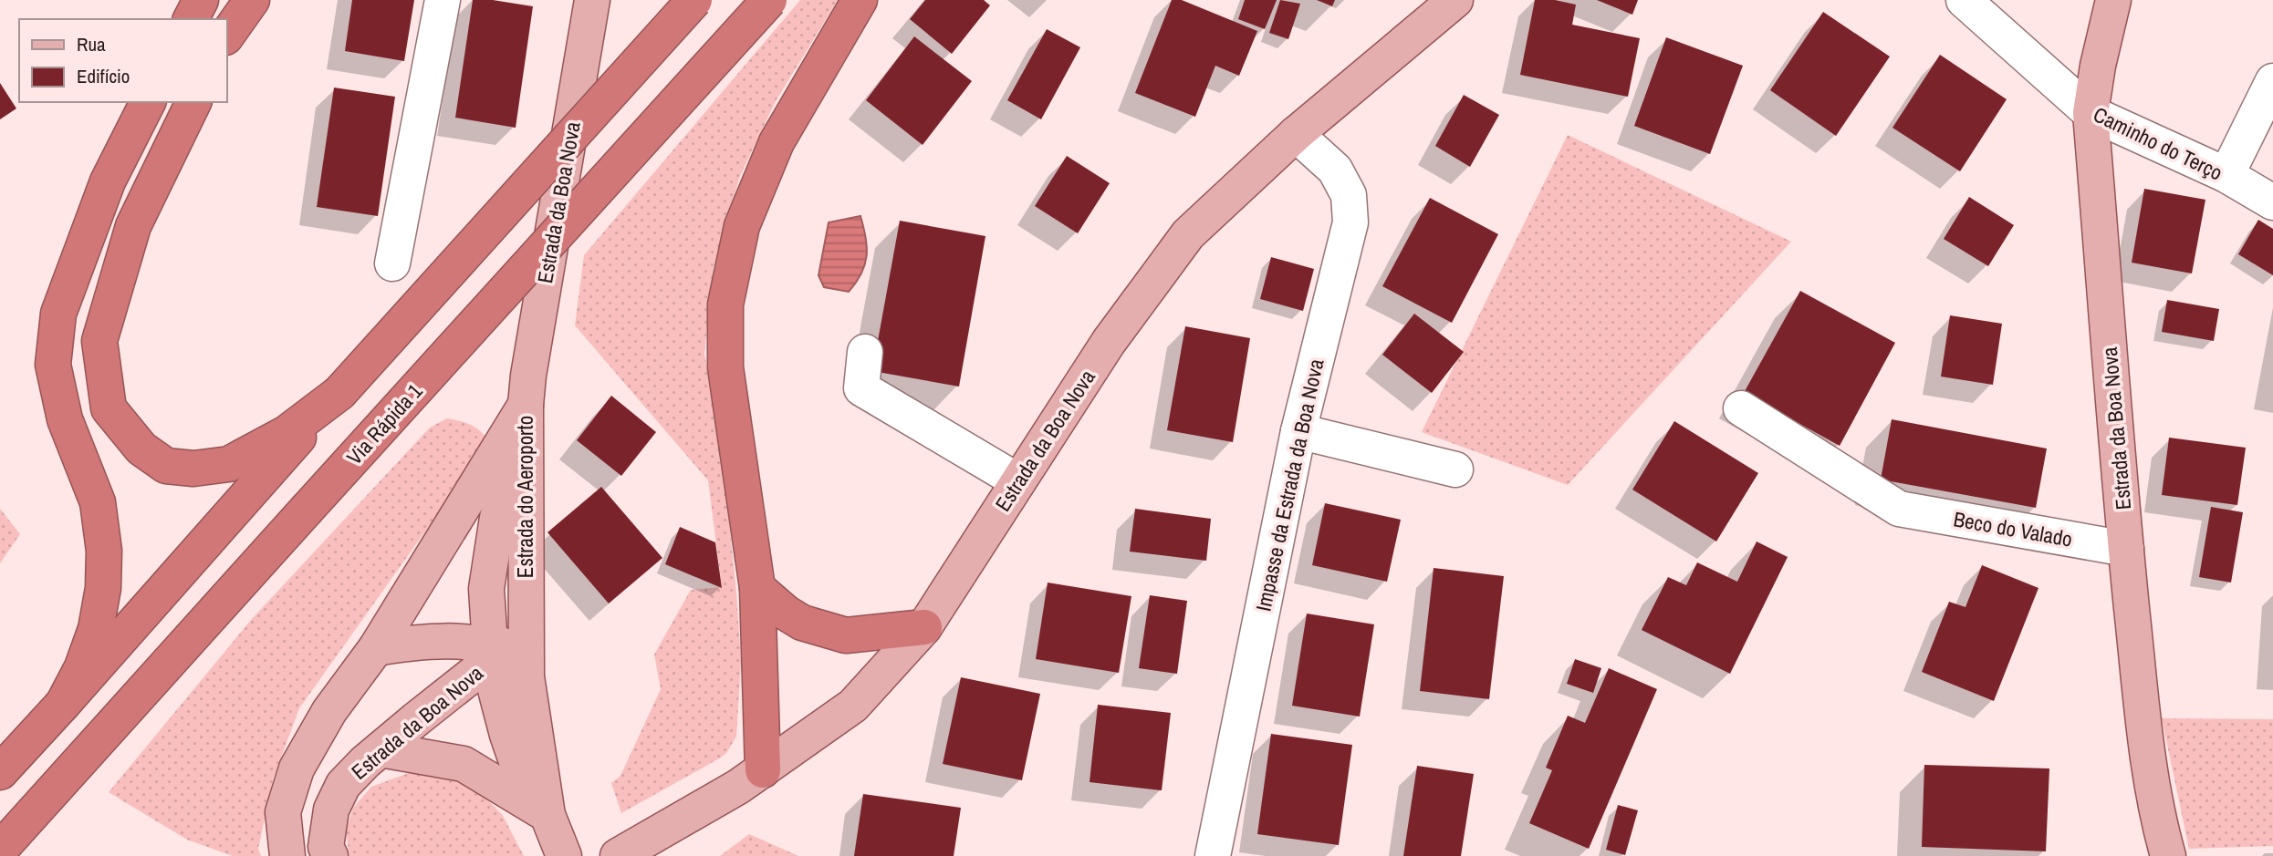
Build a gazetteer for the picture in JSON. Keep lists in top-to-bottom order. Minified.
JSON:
{"streets":{"highway":["Via Rápida 1"],"main road":["Estrada da Boa Nova","Estrada do Aeroporto"],"street":["Caminho do Terço","Impasse da Estrada da Boa Nova","Beco do Valado"]},"crossings":[["Caminho do Terço","Estrada da Boa Nova"],["Estrada da Boa Nova","Impasse da Estrada da Boa Nova"],["Estrada da Boa Nova","Estrada do Aeroporto"],["Estrada da Boa Nova","Beco do Valado"]],"legend":["Rua","Edifício"]}
